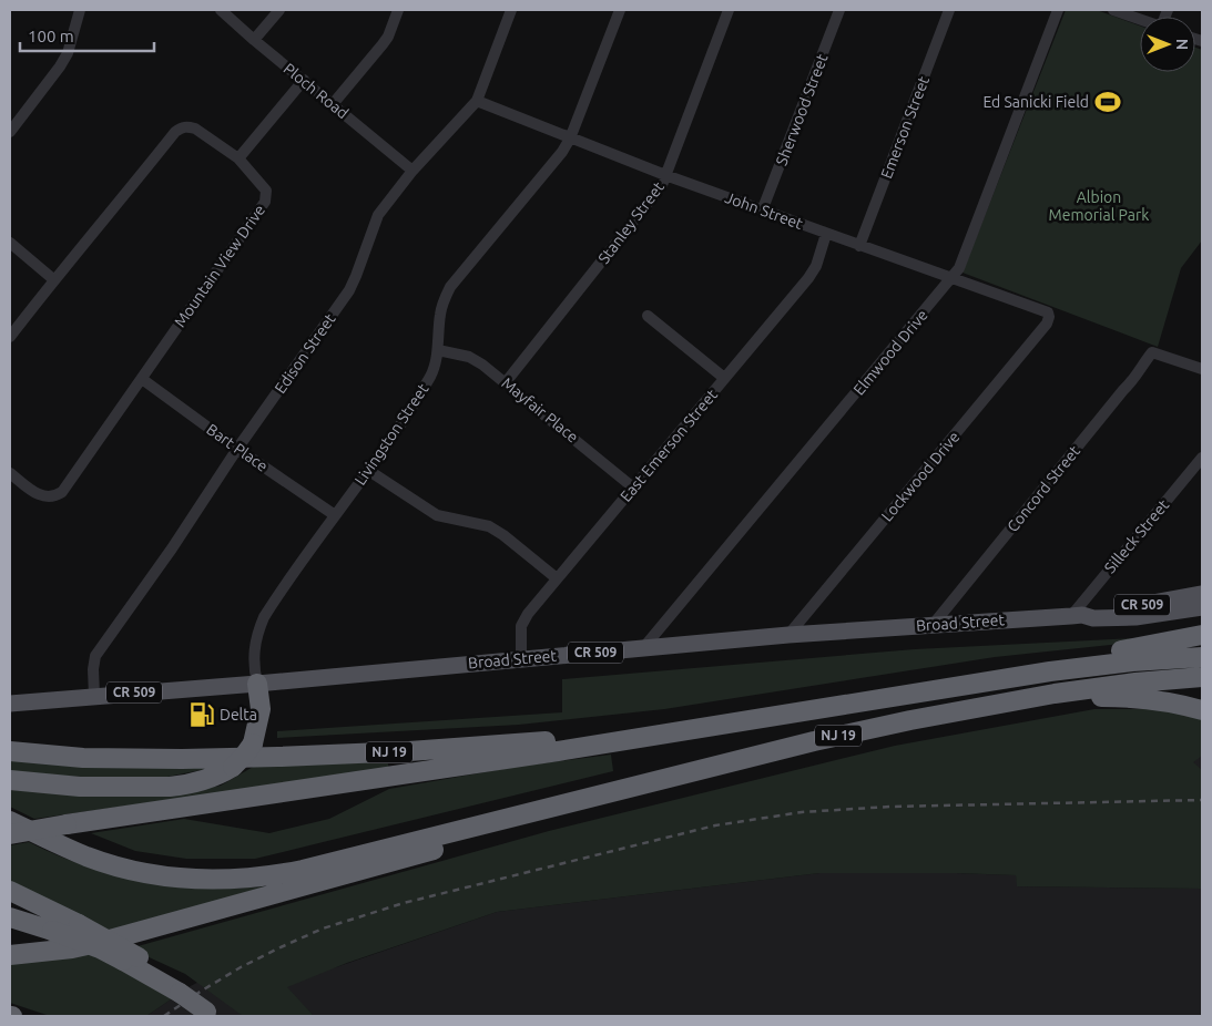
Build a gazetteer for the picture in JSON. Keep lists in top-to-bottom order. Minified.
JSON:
{"streets":{"highway":["NJ 19"],"main road":["CR 509","Broad Street"],"street":["Ploch Road","Sherwood Street","Emerson Street","John Street","Stanley Street","Mountain View Drive","Elmwood Drive","Edison Street","Mayfair Place","Livingston Street","East Emerson Street","Bart Place","Lockwood Drive","Concord Street","Silleck Street"]},"crossings":[["Ploch Road","Edison Street"],["Sherwood Street","John Street"],["Emerson Street","John Street"],["John Street","Stanley Street"],["John Street","Elmwood Drive"],["John Street","Edison Street"],["John Street","Livingston Street"],["John Street","East Emerson Street"],["John Street","Lockwood Drive"],["Stanley Street","Mayfair Place"],["Mountain View Drive","Bart Place"],["Elmwood Drive","Broad Street"],["Edison Street","Bart Place"],["Edison Street","Broad Street"],["Mayfair Place","Livingston Street"],["Mayfair Place","East Emerson Street"],["Livingston Street","Bart Place"],["Livingston Street","Broad Street"],["East Emerson Street","Broad Street"],["Lockwood Drive","Broad Street"],["Concord Street","Broad Street"],["Silleck Street","Broad Street"]],"parks":["Albion Memorial Park"],"places":{"sports":["Ed Sanicki Field"],"fuel station":["Delta"]},"scale_bar":"100 m","north":"right"}
